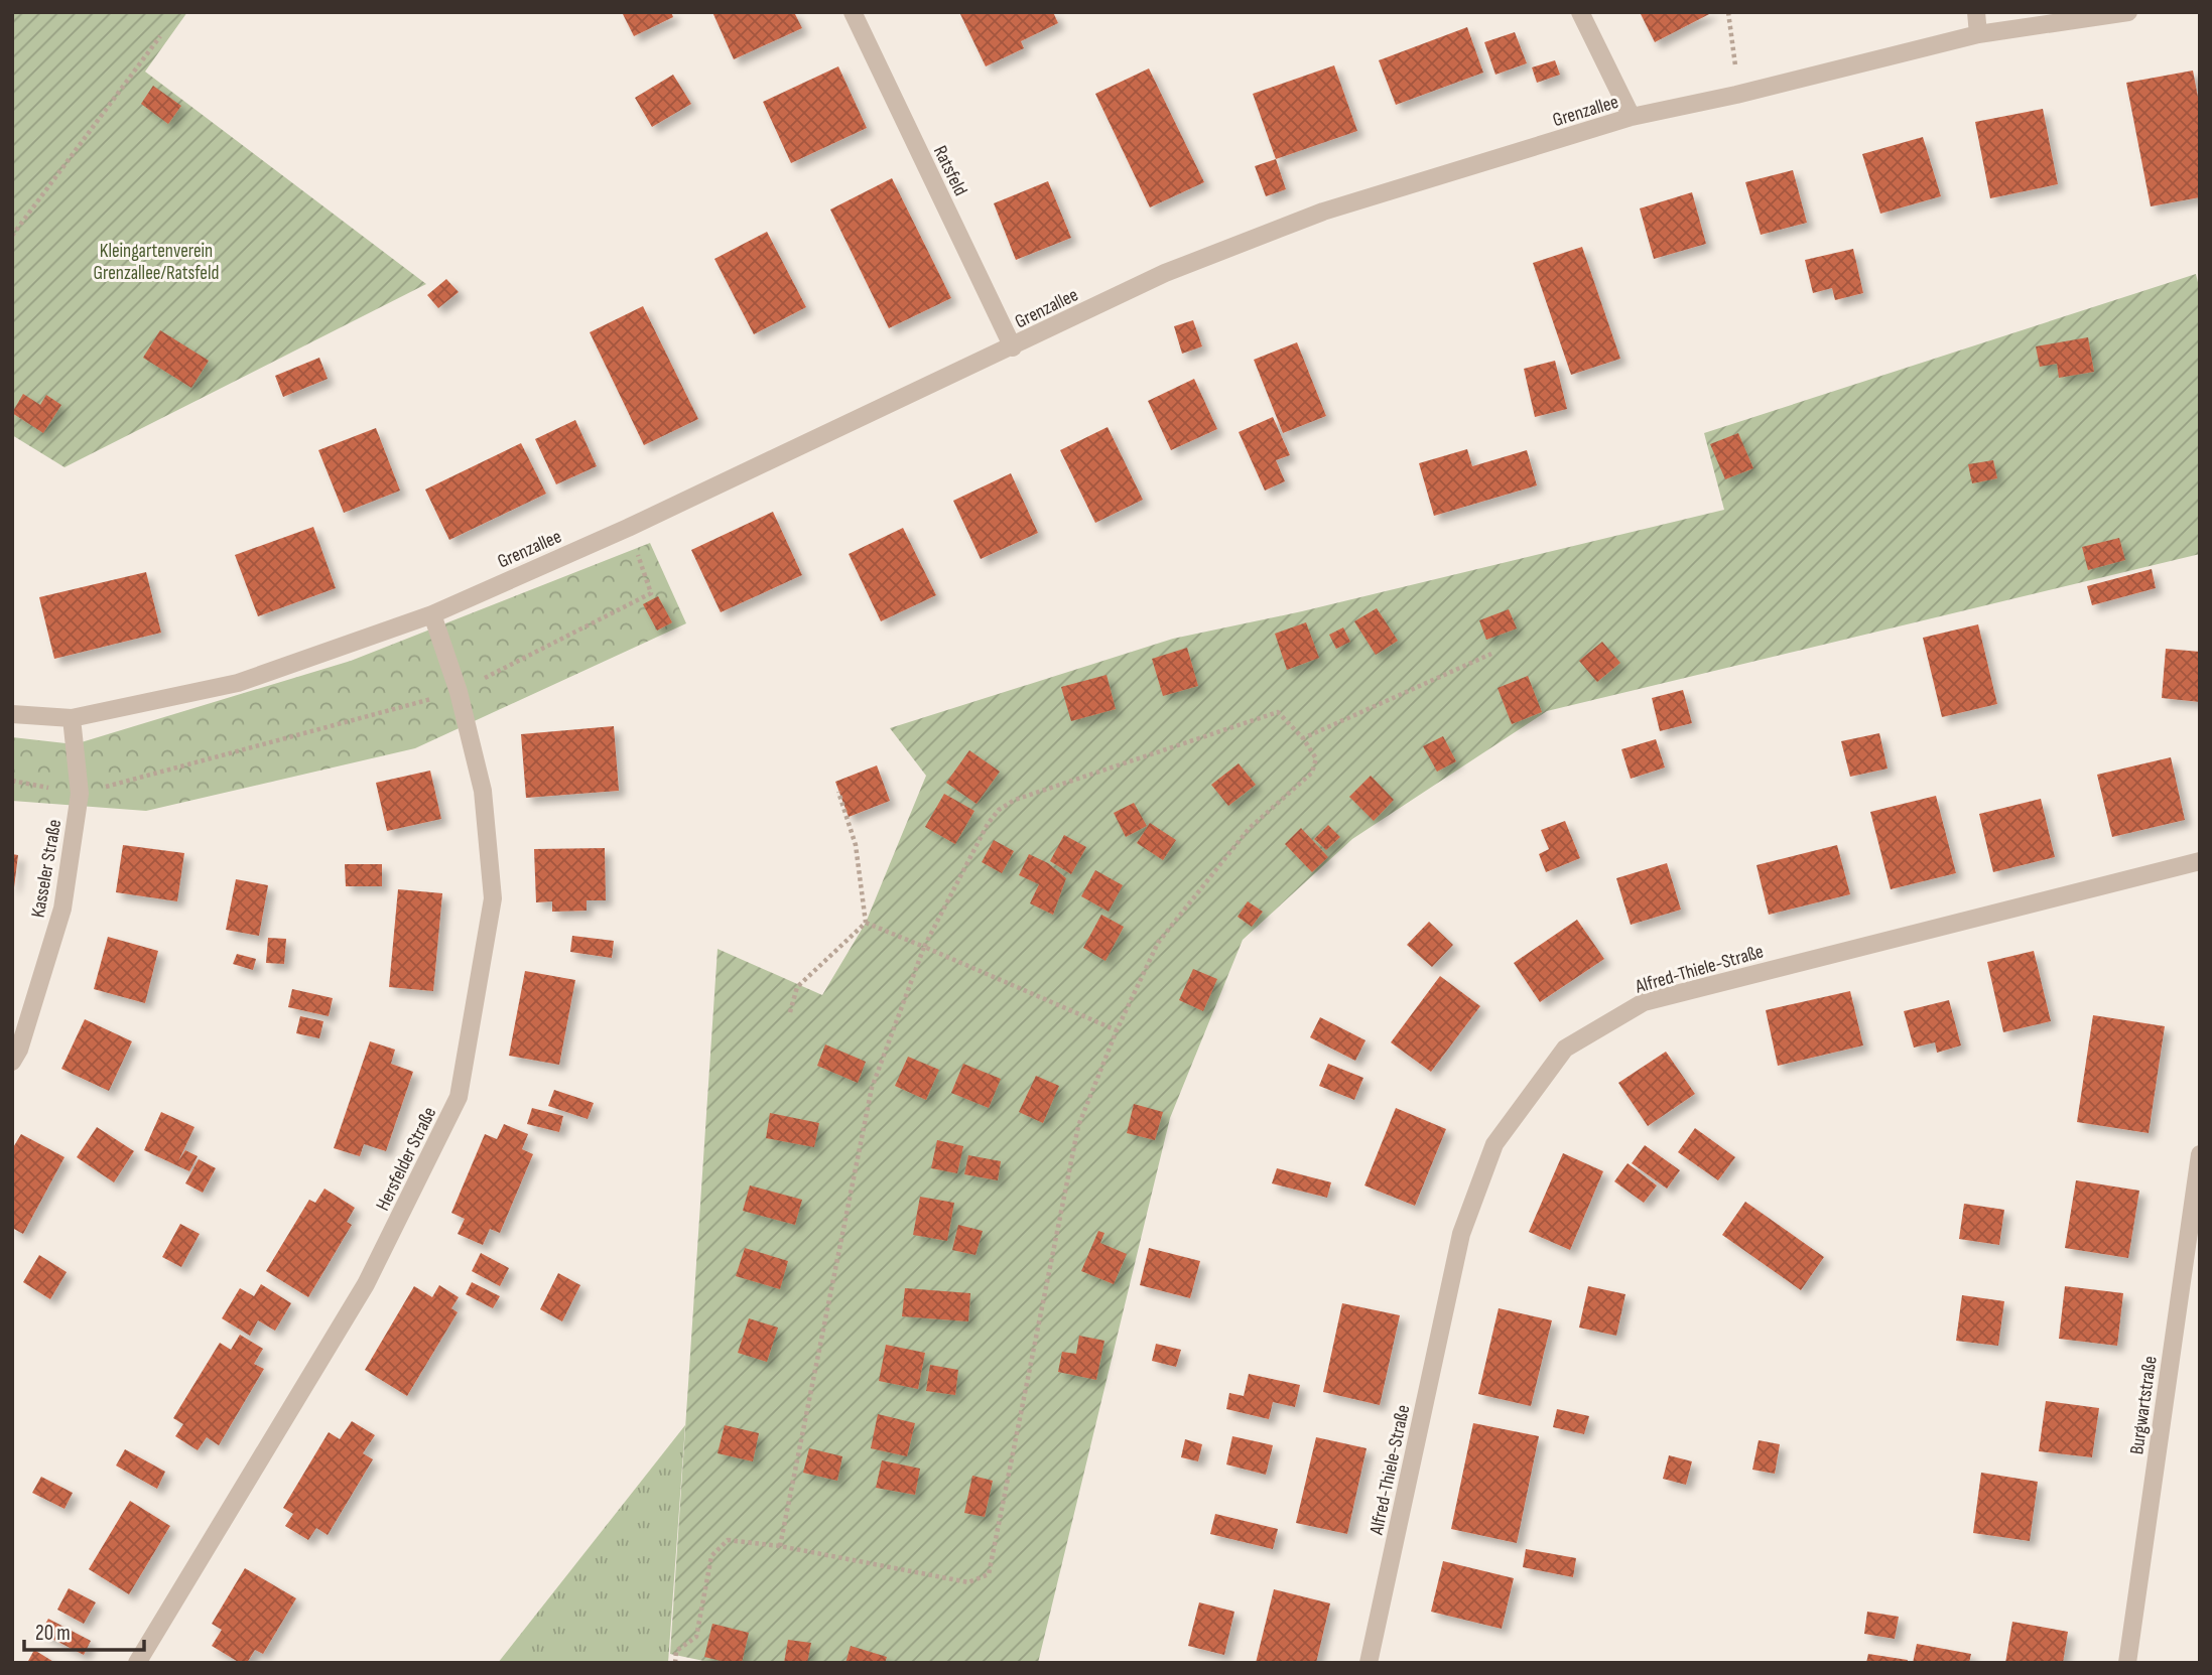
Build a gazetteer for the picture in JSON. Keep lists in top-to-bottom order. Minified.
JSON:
{"streets":{"street":["Grenzallee","Ratsfeld","Kasseler Straße","Alfred-Thiele-Straße","Hersfelder Straße","Burgwartstraße"]},"crossings":[["Grenzallee","Ratsfeld"],["Grenzallee","Kasseler Straße"],["Grenzallee","Hersfelder Straße"]],"parks":["Kleingartenverein Grenzallee/Ratsfeld"],"scale_bar":"20 m"}
